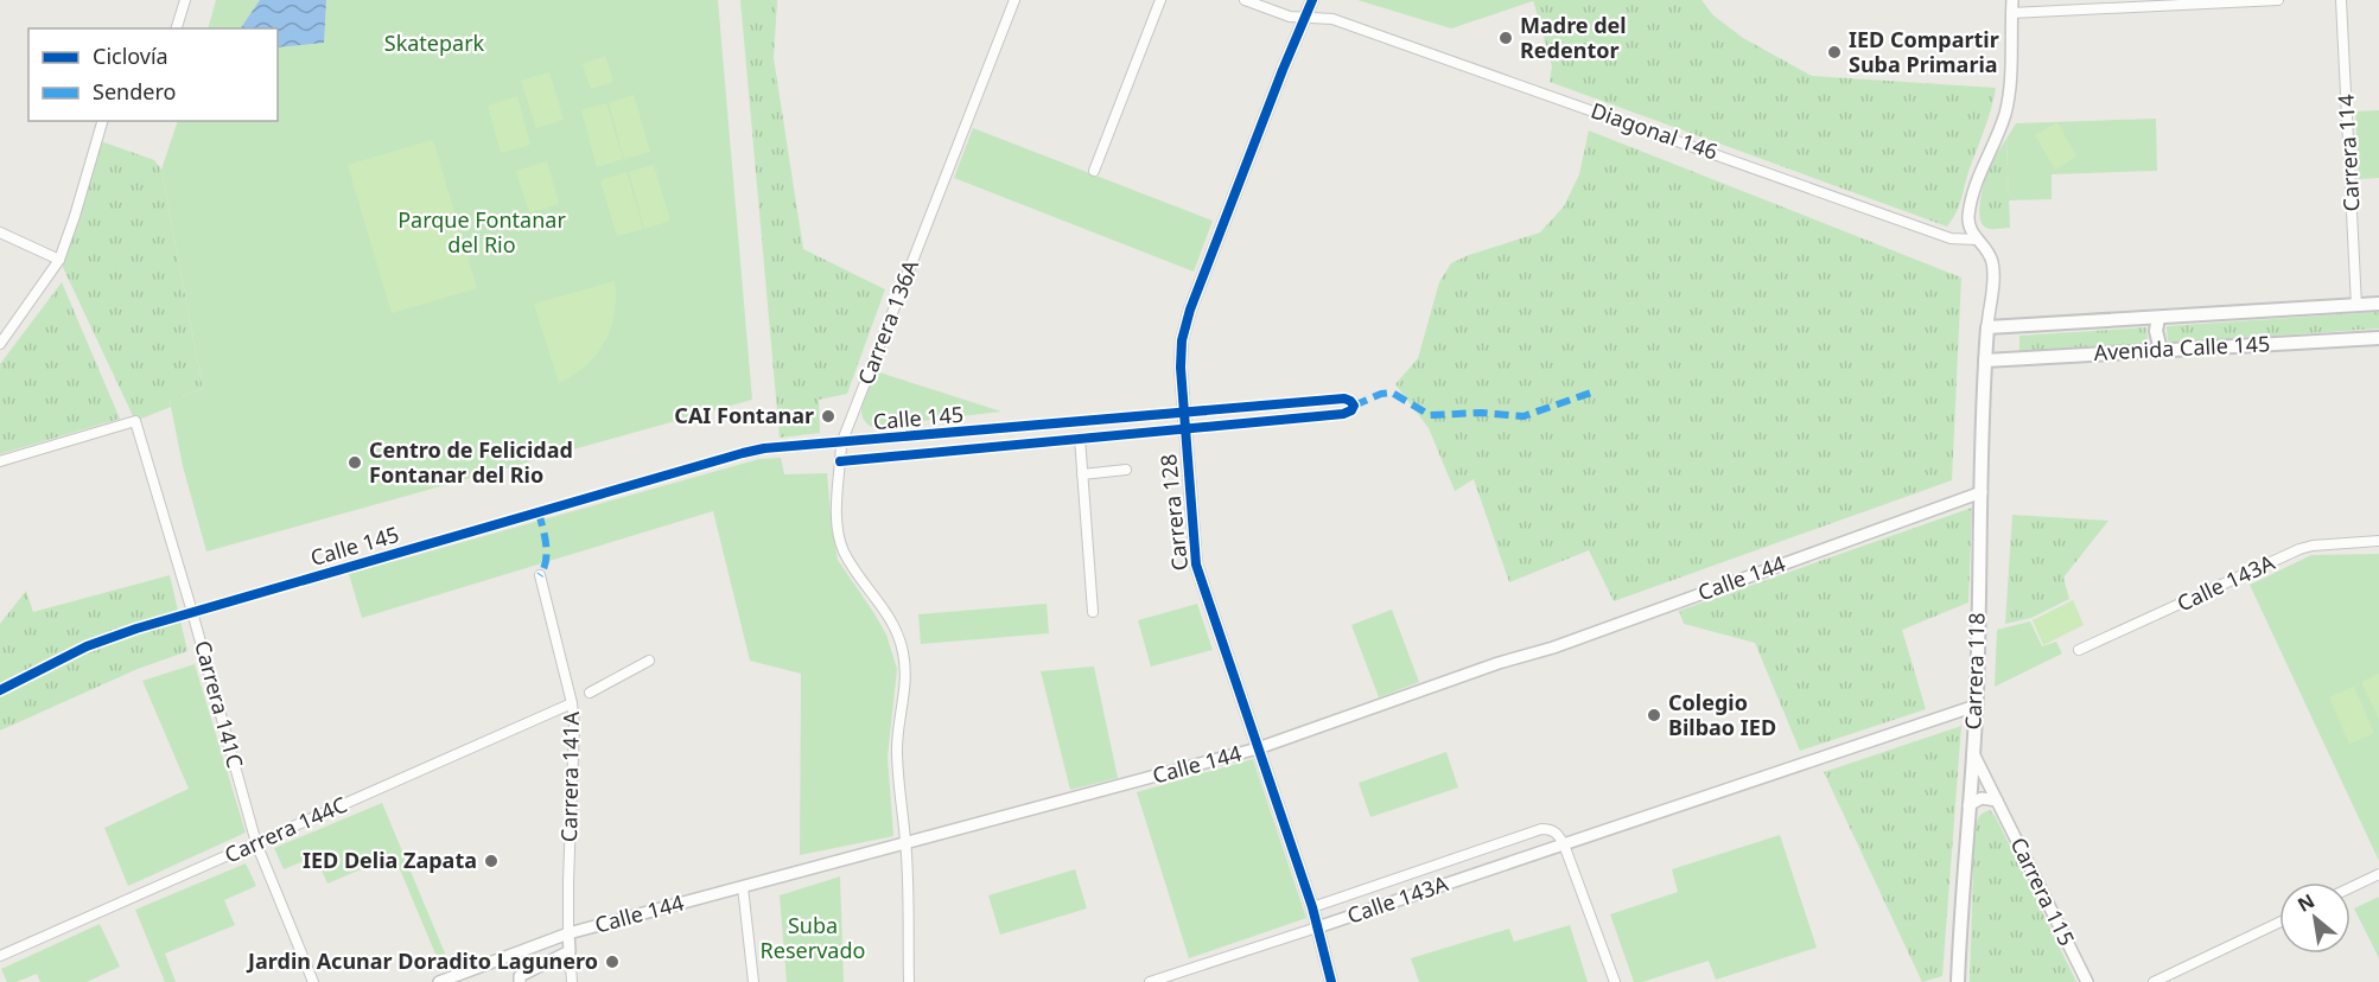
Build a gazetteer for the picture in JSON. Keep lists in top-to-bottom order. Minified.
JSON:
{"streets":{"main road":["Avenida Calle 145","Carrera 118"],"street":["Diagonal 146","Carrera 114","Carrera 136A","Calle 145","Carrera 128","Calle 144","Calle 143A","Carrera 141C","Carrera 141A","Carrera 144C","Carrera 115"]},"crossings":[["Diagonal 146","Carrera 128"],["Carrera 114","Avenida Calle 145"],["Carrera 136A","Calle 145"],["Carrera 136A","Calle 144"],["Avenida Calle 145","Carrera 118"],["Calle 145","Carrera 128"],["Calle 145","Carrera 141C"],["Carrera 128","Calle 144"],["Carrera 128","Calle 143A"],["Calle 144","Carrera 118"],["Calle 144","Carrera 141A"],["Calle 143A","Carrera 118"],["Carrera 118","Carrera 115"],["Carrera 141C","Carrera 144C"],["Carrera 141A","Carrera 144C"]],"parks":["Skatepark","Parque Fontanar del Rio","Suba Reservado"],"places":["Madre del Redentor","IED Compartir Suba Primaria","CAI Fontanar","Centro de Felicidad Fontanar del Rio","Colegio Bilbao IED","IED Delia Zapata","Jardin Acunar Doradito Lagunero"],"legend":["Ciclovía","Sendero"],"north":"top left"}
